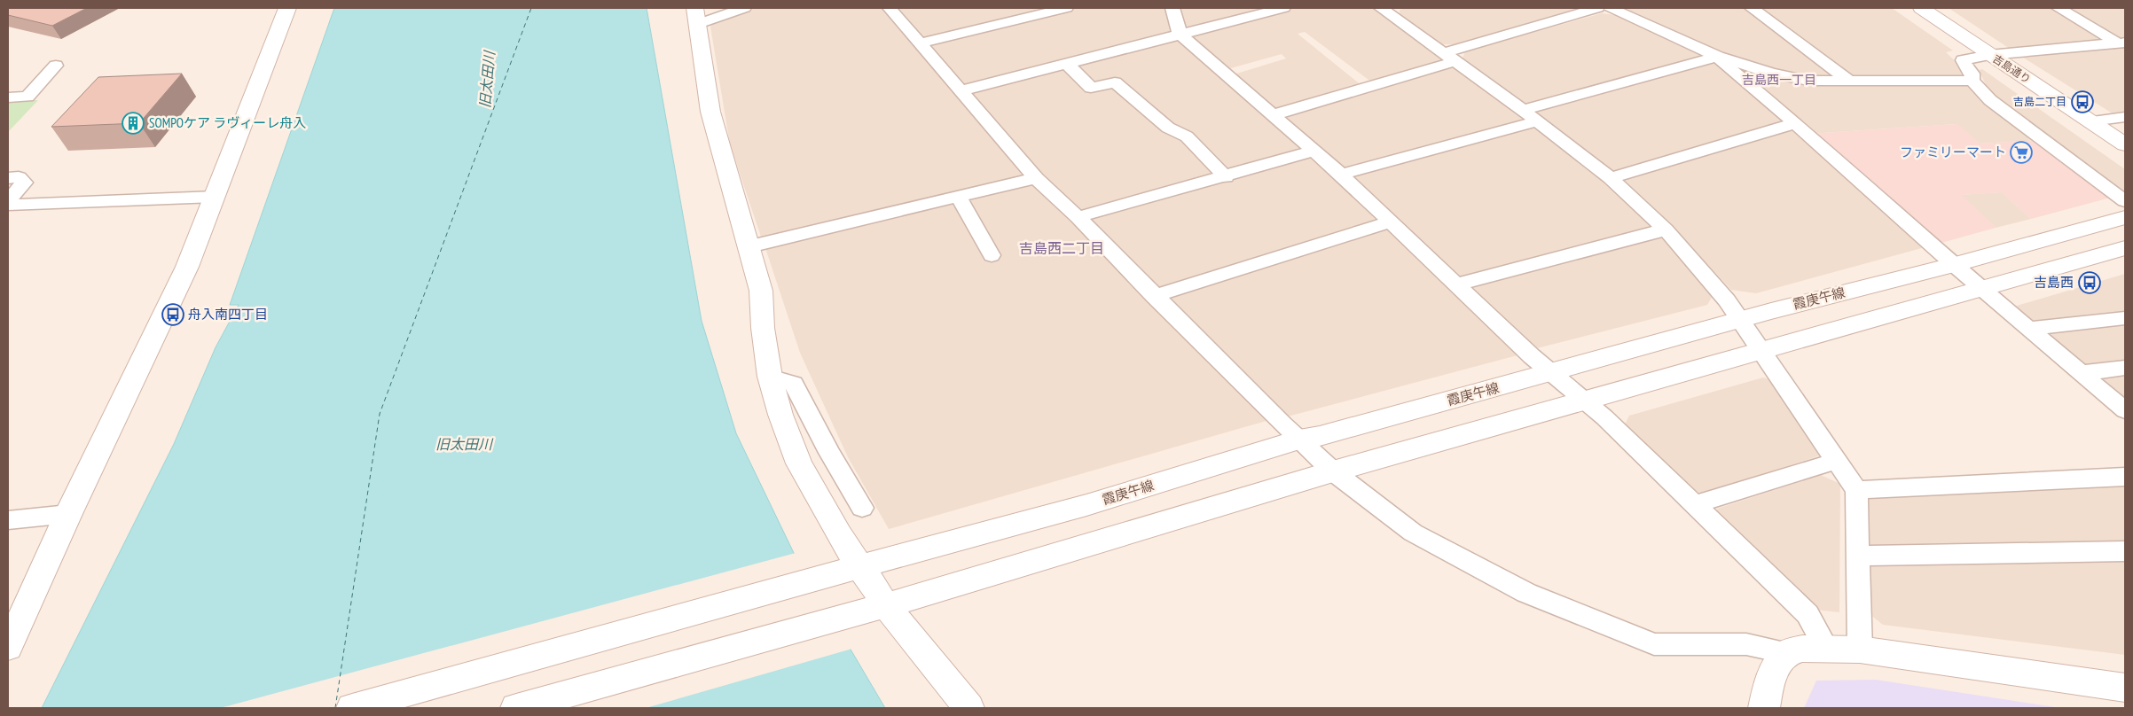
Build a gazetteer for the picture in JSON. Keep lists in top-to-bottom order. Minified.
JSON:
{"streets":{"street":["吉島通り","霞庚午線"]},"districts":["吉島西一丁目","吉島西二丁目"],"water":["旧太田川"],"places":{"bus stop":["吉島二丁目","吉島西","舟入南四丁目"],"building":["SOMPOケア ラヴィーレ舟入"],"supermarket":["ファミリーマート"]}}
